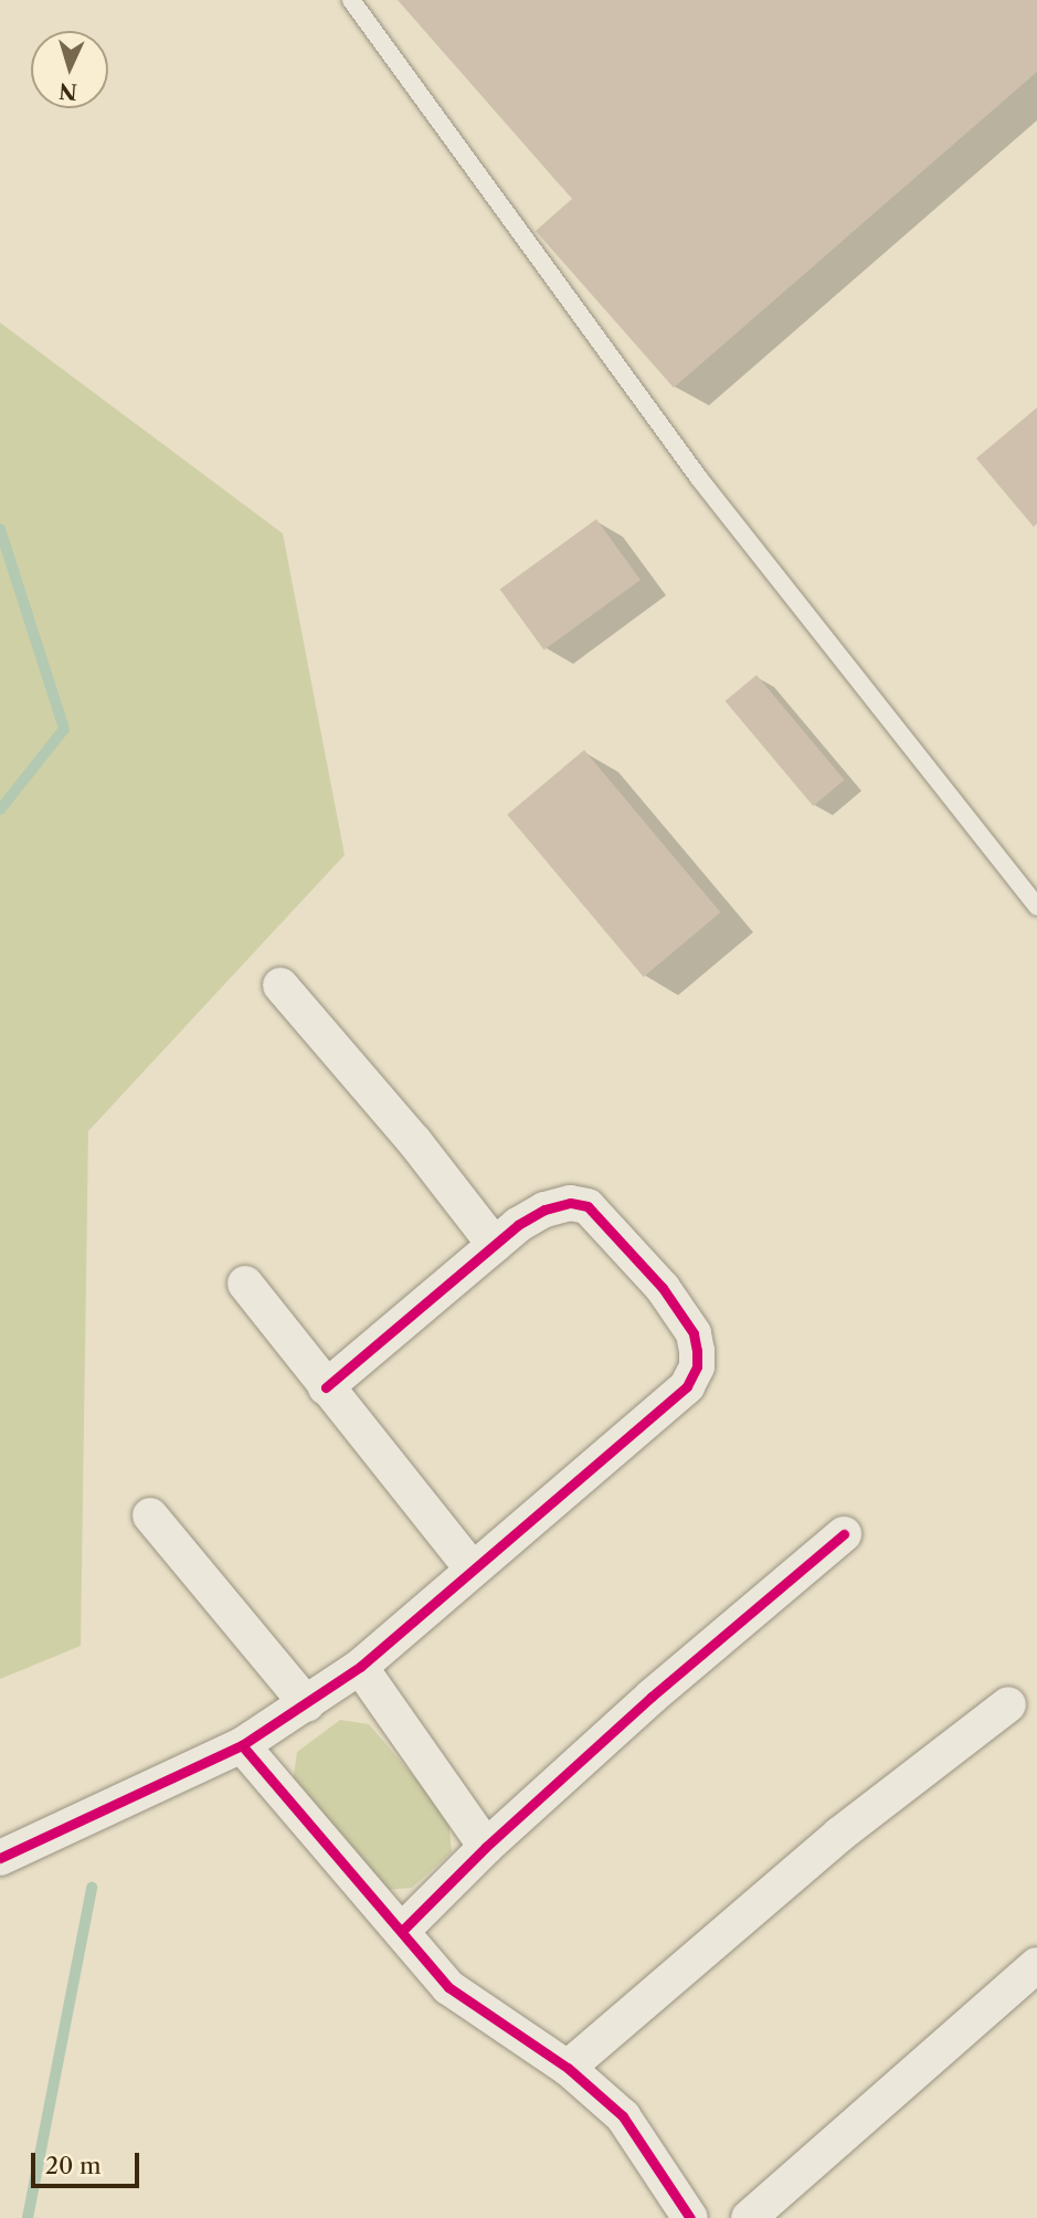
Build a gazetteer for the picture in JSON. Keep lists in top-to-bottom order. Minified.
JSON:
{"scale_bar":"20 m","north":"bottom"}
